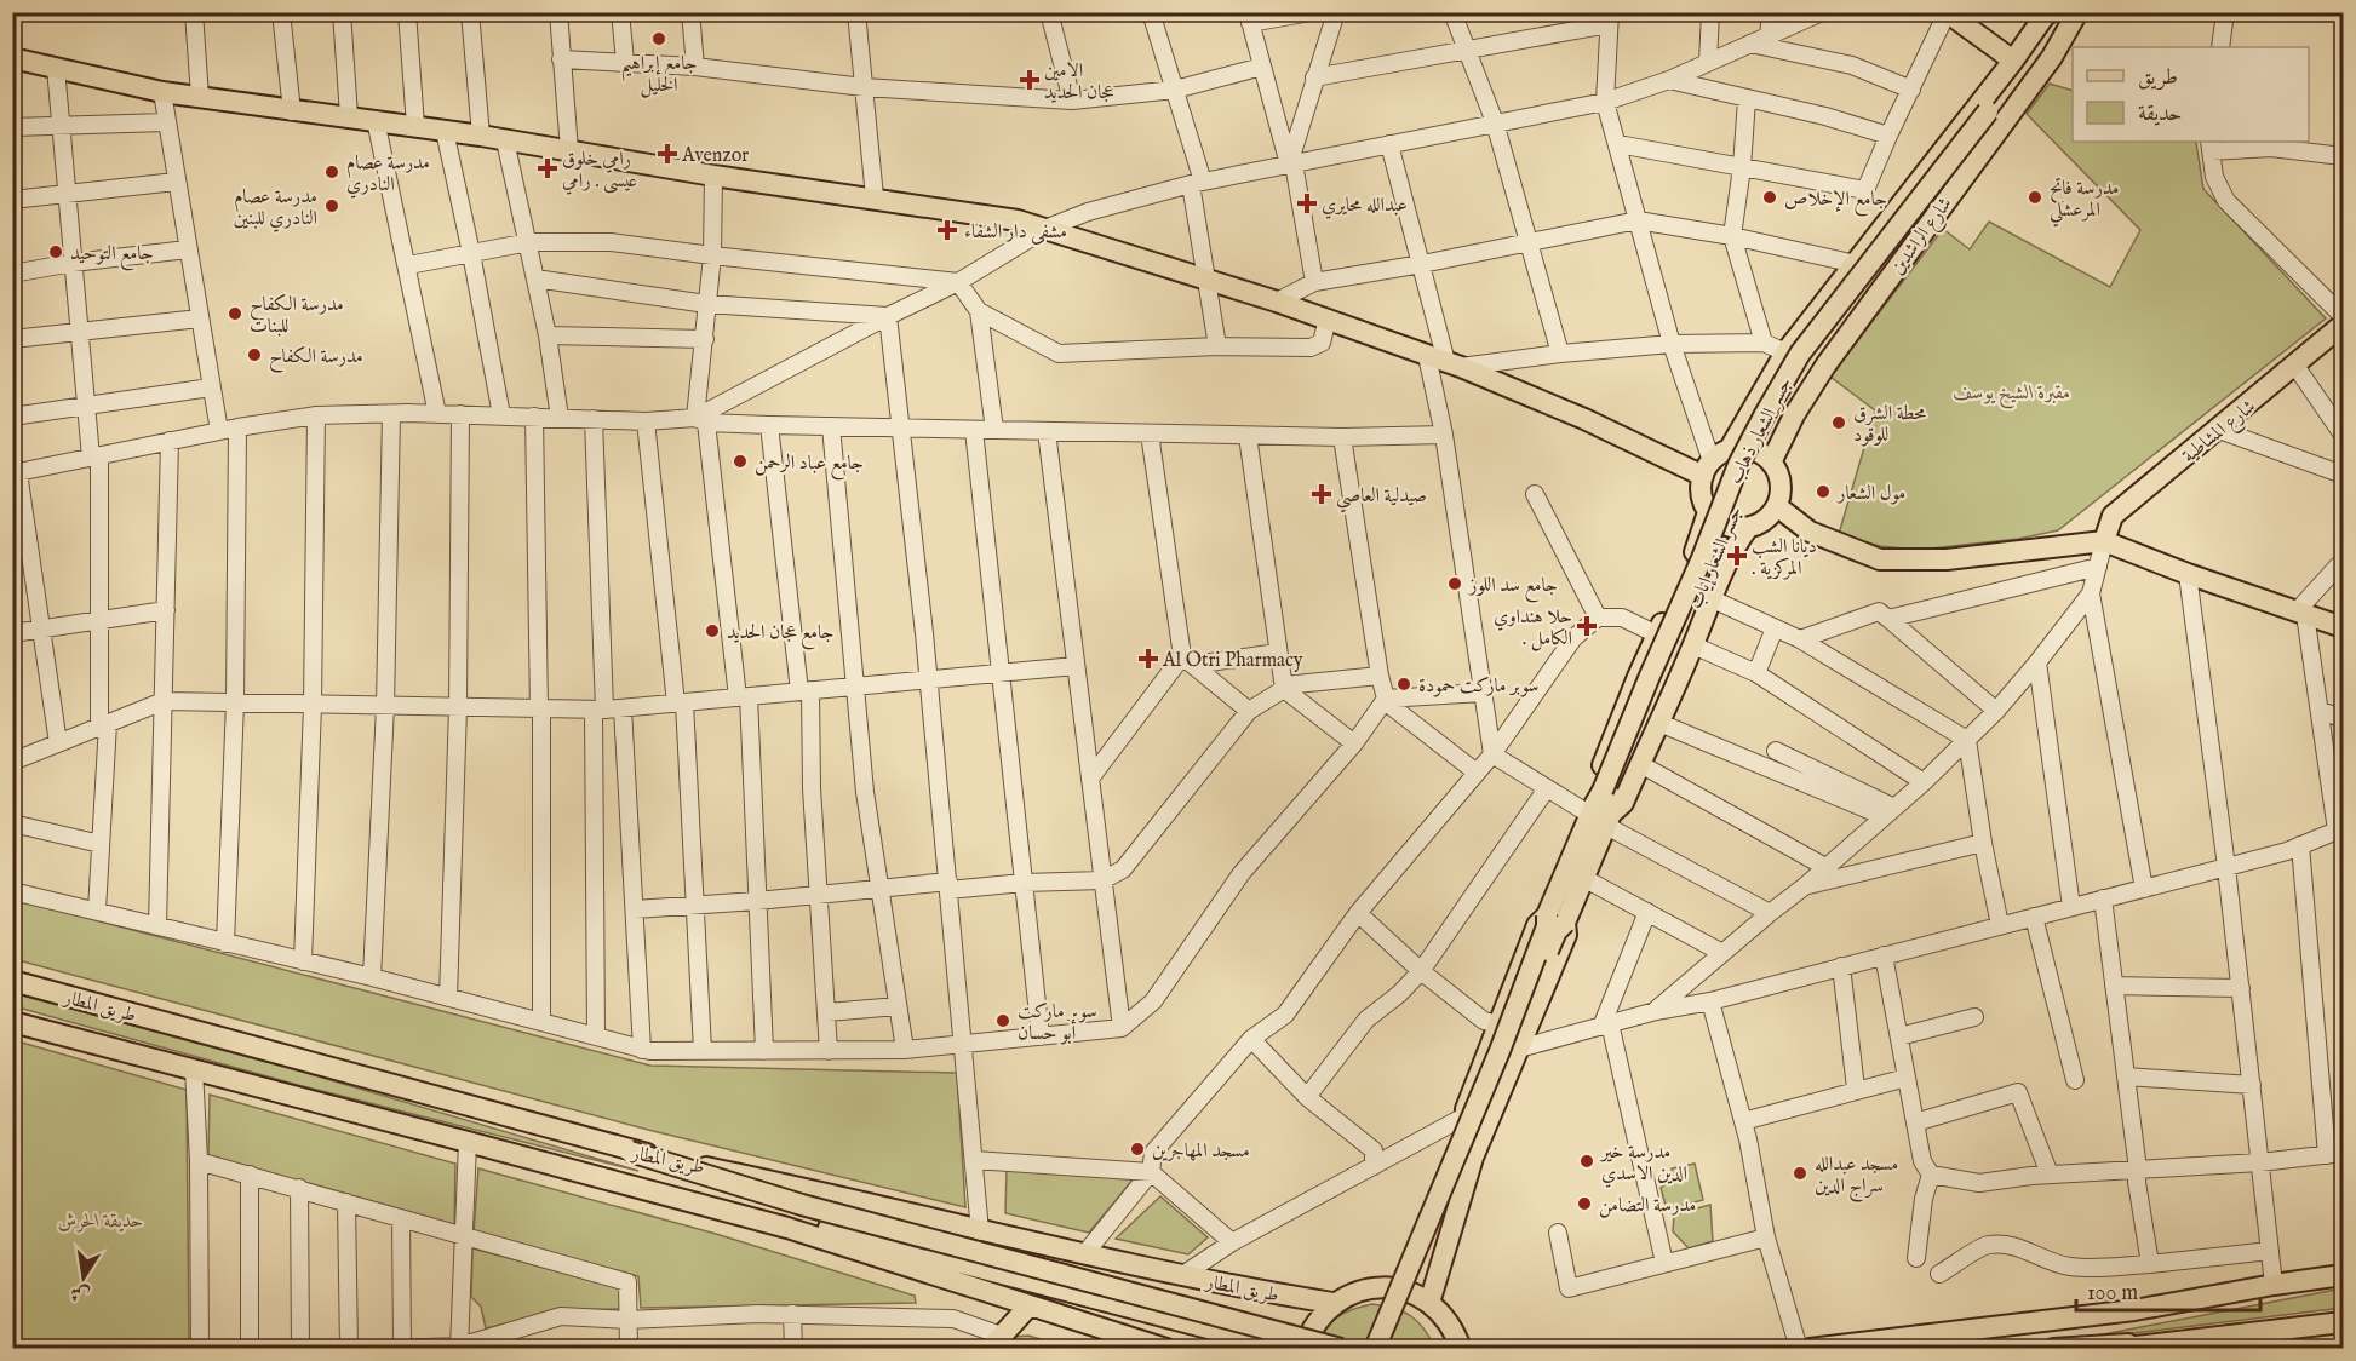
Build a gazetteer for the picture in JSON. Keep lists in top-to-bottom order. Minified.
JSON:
{"streets":{"main road":["شارع الراشدين","جسر الشعار ذهاب","شارع المشاطية","طريق المطار"]},"crossings":[["شارع الراشدين","جسر الشعار ذهاب"]],"parks":["مقبرة الشيخ يوسف","حديقة الحرش"],"places":{"other":["جامع إبراهيم الخليل","مدرسة عصام النادري","جامع الإخلاص","مدرسة فاتح المرعشلي","مدرسة عصام النادري للبنين","جامع التوحيد","مدرسة الكفاح للبنات","مدرسة الكفاح","محطة الشرق للوقود","جامع عباد الرحمن","مول الشعار","جامع سد اللوز","جامع عجان الحديد","سوبر ماركت حمودة","سوبر ماركت أبو حسان","مسجد المهاجرين","مدرسة خير الدين الاسدي","مسجد عبدالله سراج الدين","مدرسة التضامن"],"health":["الامين عجان الحديد","Avenzor","رامي خلوق عيسى . رامي","عبدالله محايري","مشفى دار الشفاء","صيدلية العاصي","ديانا الشب . المركزية","حلا هنداوي . الكامل","Al Otri Pharmacy"]},"legend":["طريق","حديقة"],"scale_bar":"100 m","north":"bottom"}
